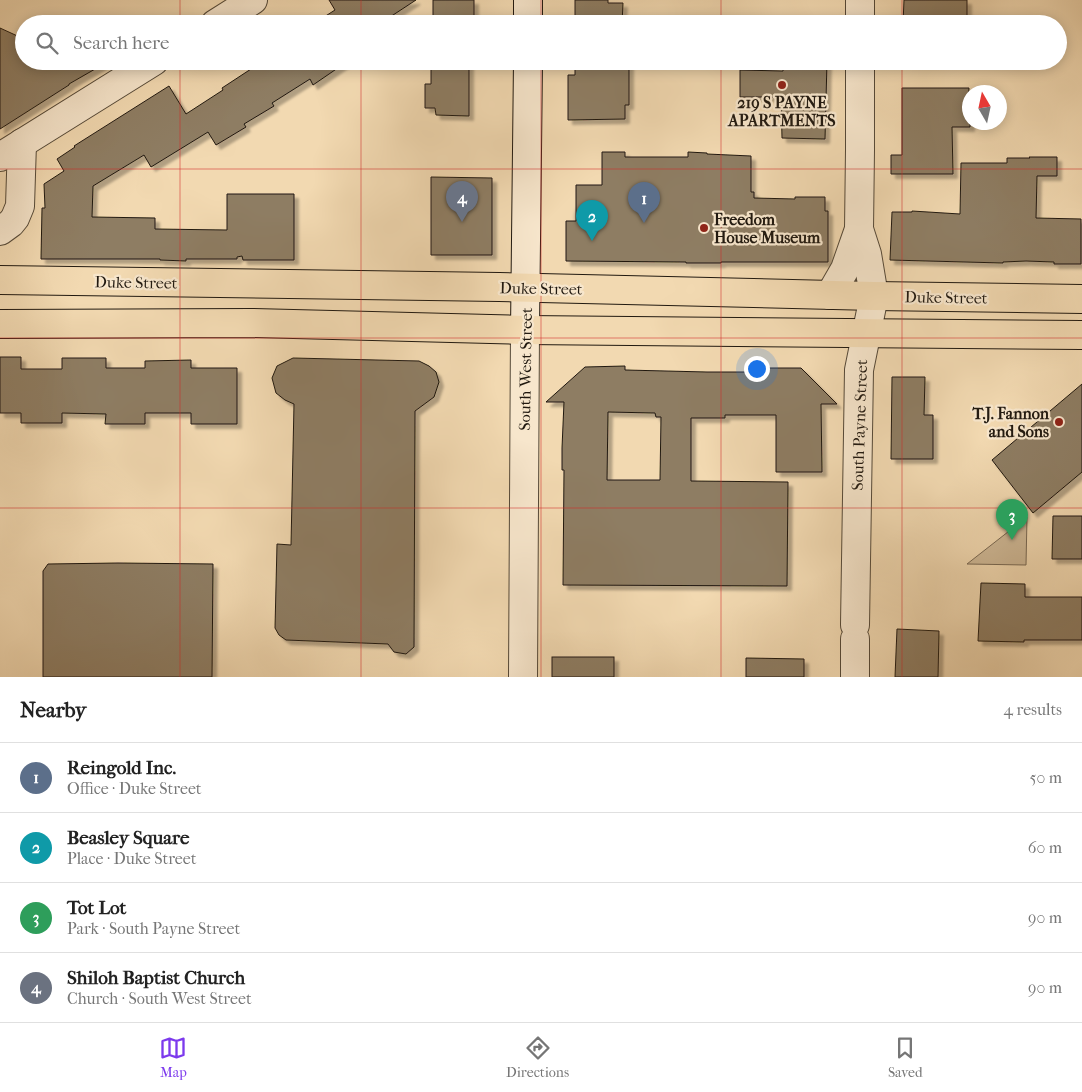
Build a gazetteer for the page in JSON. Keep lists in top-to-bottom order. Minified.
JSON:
{"streets":{"main road":["Duke Street"],"street":["South West Street","South Payne Street"]},"crossings":[["Duke Street","South West Street"],["Duke Street","South Payne Street"]],"places":["219 S PAYNE APARTMENTS","Freedom House Museum","T.J. Fannon and Sons"],"north":"top","page":{"search":"Search here","pins":["4","1","2","3"],"heading":["Nearby","4 results"],"list":[{"mark":"1","name":"Reingold Inc.","note":"Office · Duke Street","value":"50 m"},{"mark":"2","name":"Beasley Square","note":"Place · Duke Street","value":"60 m"},{"mark":"3","name":"Tot Lot","note":"Park · South Payne Street","value":"90 m"},{"mark":"4","name":"Shiloh Baptist Church","note":"Church · South West Street","value":"90 m"}],"nav":["Map","Directions","Saved"]}}
